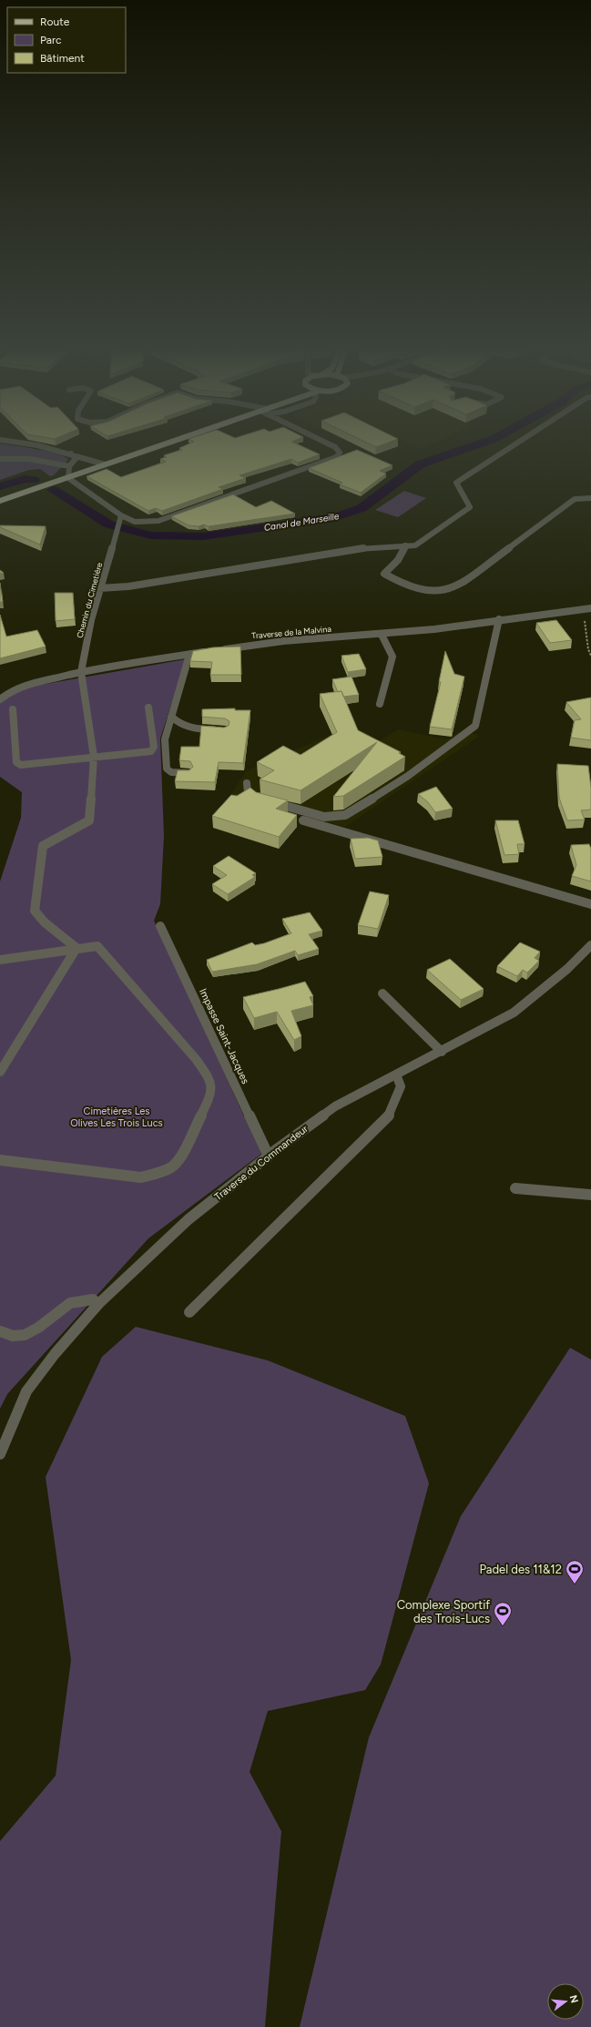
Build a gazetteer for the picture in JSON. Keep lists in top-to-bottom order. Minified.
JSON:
{"streets":{"street":["Chemin du Cimetière","Traverse de la Malvina","Impasse Saint-Jacques","Traverse du Commandeur"]},"crossings":[["Chemin du Cimetière","Traverse de la Malvina"],["Impasse Saint-Jacques","Traverse du Commandeur"]],"water":["Canal de Marseille"],"parks":["Cimetières Les Olives Les Trois Lucs"],"places":{"sports":["Padel des 11&12","Complexe Sportif des Trois-Lucs"]},"legend":["Route","Parc","Bâtiment"],"north":"right"}
